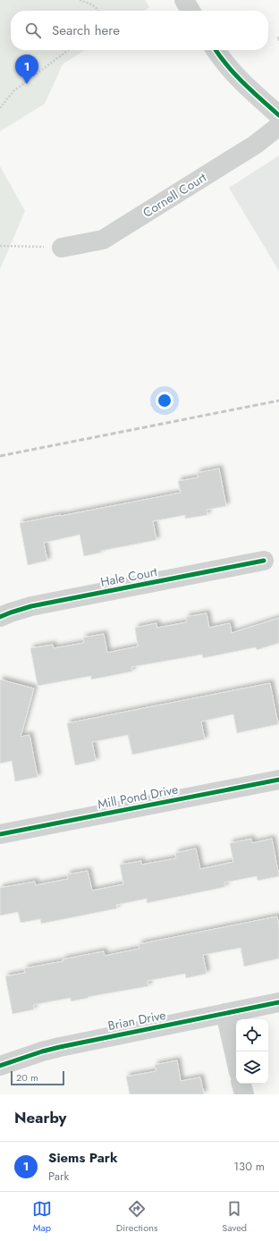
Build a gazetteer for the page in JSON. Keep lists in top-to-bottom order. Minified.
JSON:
{"streets":{"street":["Cornell Court","Hale Court","Mill Pond Drive","Brian Drive"]},"scale_bar":"20 m","page":{"search":"Search here","pins":"1","scale":"20 m","heading":"Nearby","list":[{"mark":"1","name":"Siems Park","note":"Park","value":"130 m"}],"nav":["Map","Directions","Saved"]}}
